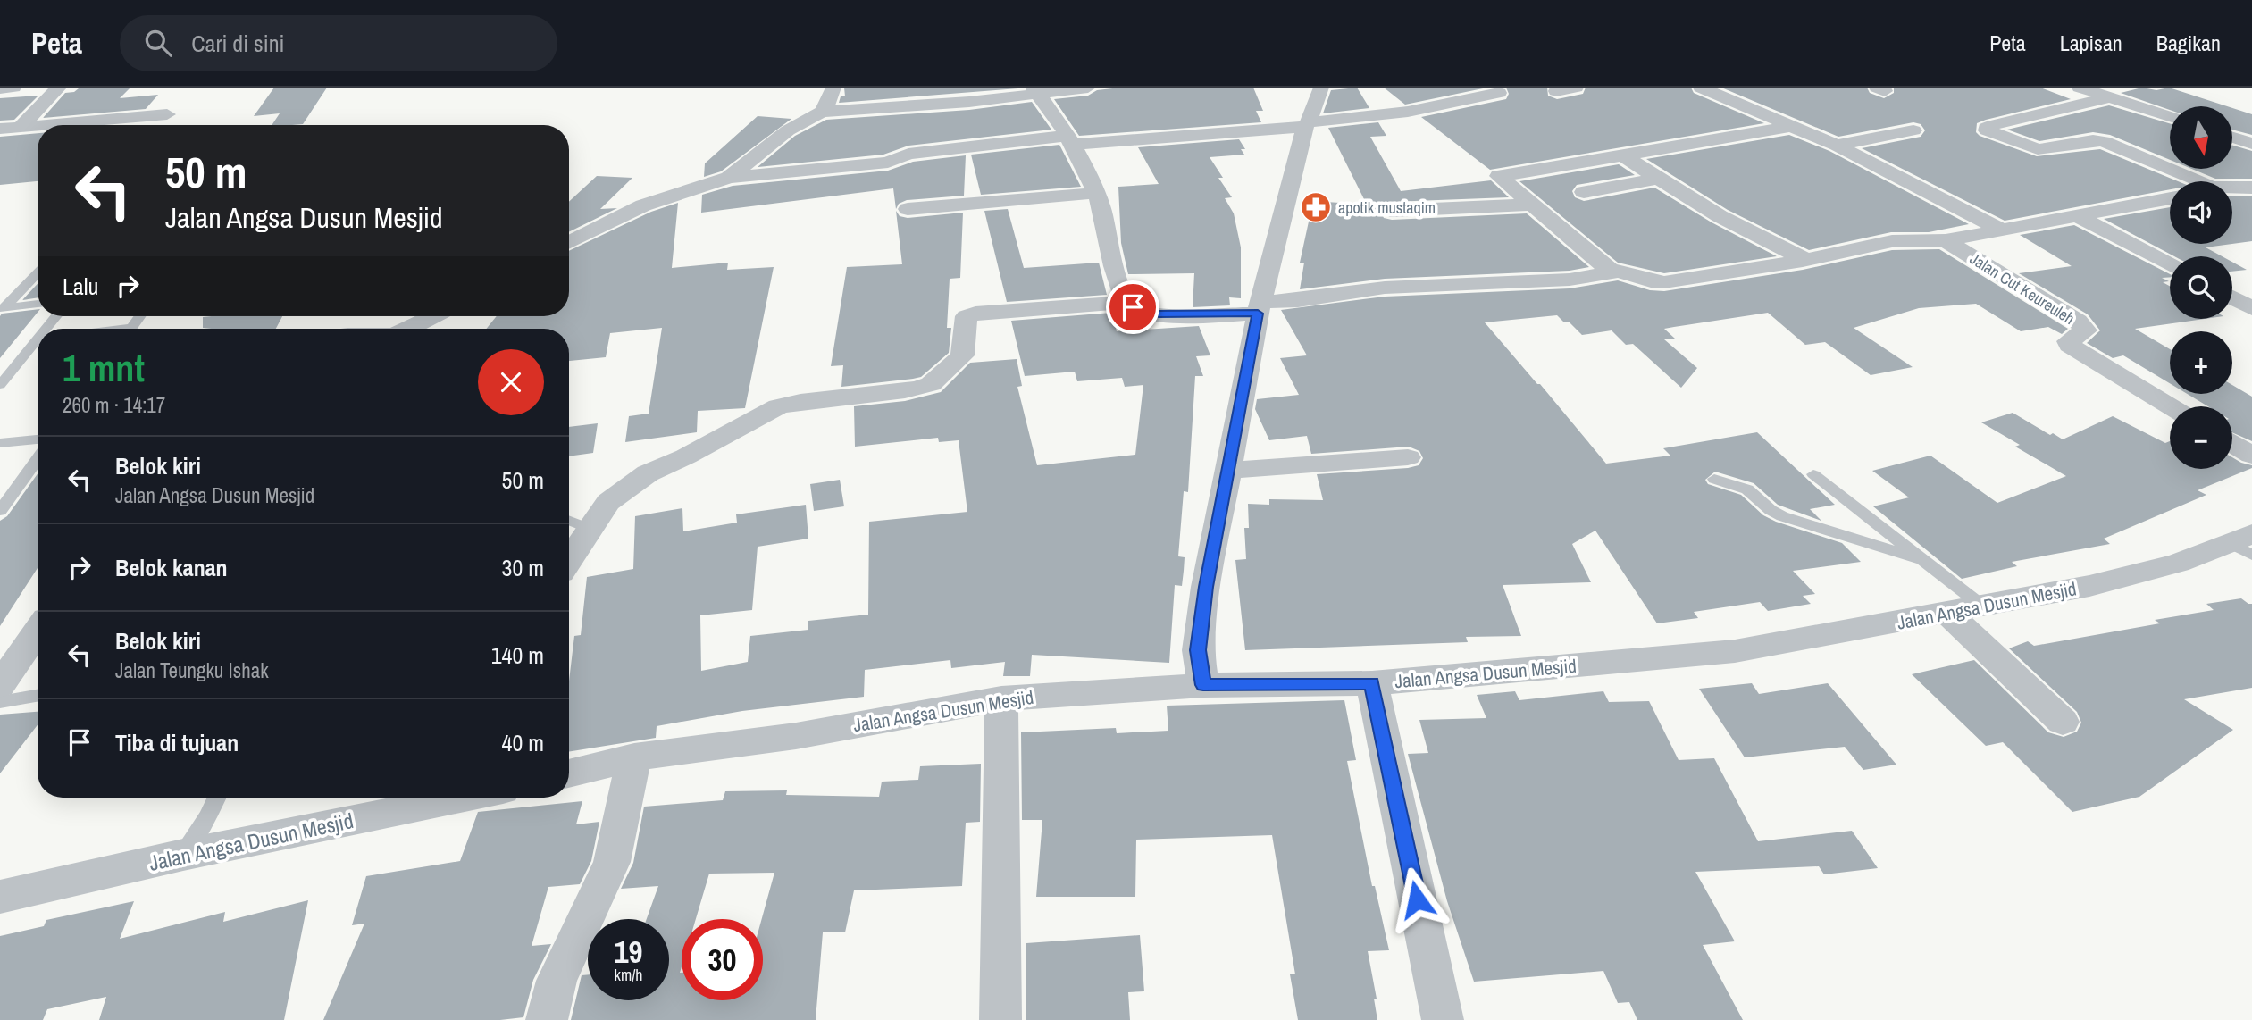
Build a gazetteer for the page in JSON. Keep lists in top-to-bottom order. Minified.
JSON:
{"streets":{"street":["Jalan Cut Keureuleh","Jalan Angsa Dusun Mesjid"]},"places":{"pharmacy":["apotik mustaqim"]},"north":"bottom","page":{"header":"Peta","search":"Cari di sini","nav":["Peta","Lapisan","Bagikan"],"map_buttons":["+","−"],"turn":["50 m","Jalan Angsa Dusun Mesjid"],"then":"Lalu","heading":["1 mnt","260 m · 14:17"],"list":[{"name":"Belok kiri","note":"Jalan Angsa Dusun Mesjid","value":"50 m"},{"name":"Belok kanan","value":"30 m"},{"name":"Belok kiri","note":"Jalan Teungku Ishak","value":"140 m"},{"name":"Tiba di tujuan","value":"40 m"}],"speed":"19 km/h","limit":"30"}}
